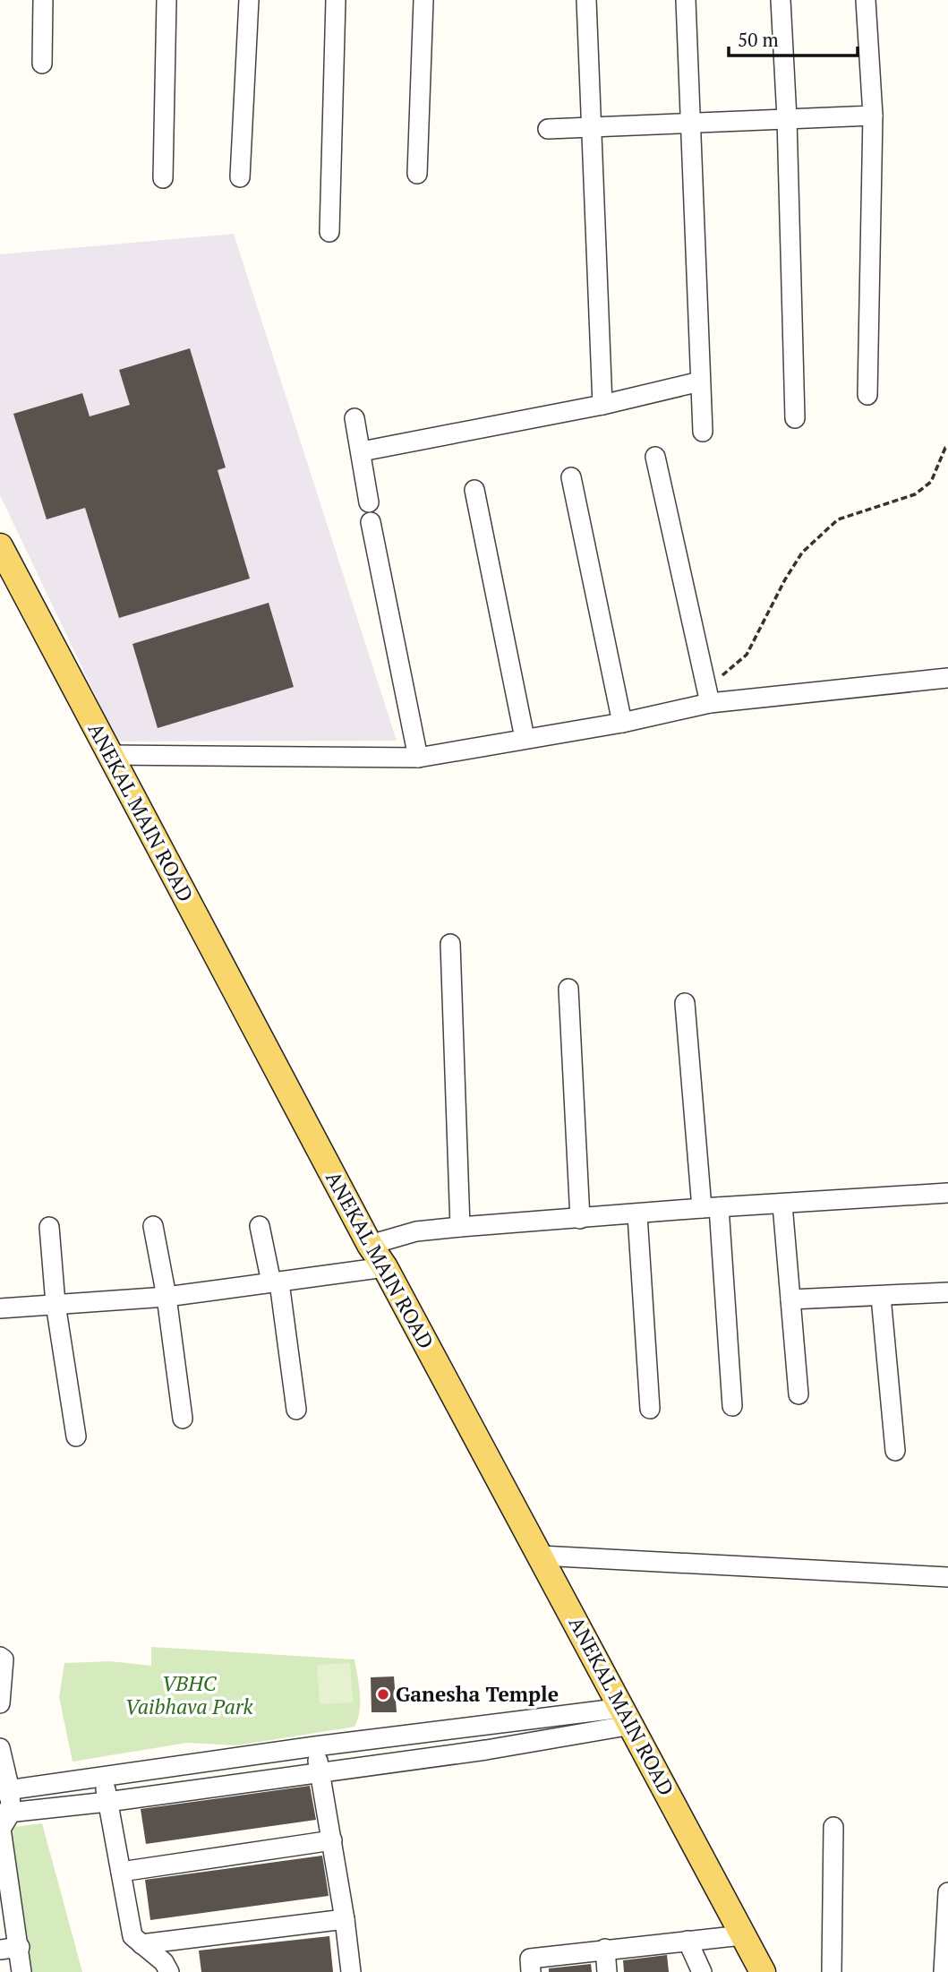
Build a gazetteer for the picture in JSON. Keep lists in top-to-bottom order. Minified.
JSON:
{"streets":{"main road":["ANEKAL MAIN ROAD"]},"parks":["VBHC Vaibhava Park"],"places":["Ganesha Temple"],"scale_bar":"50 m"}
